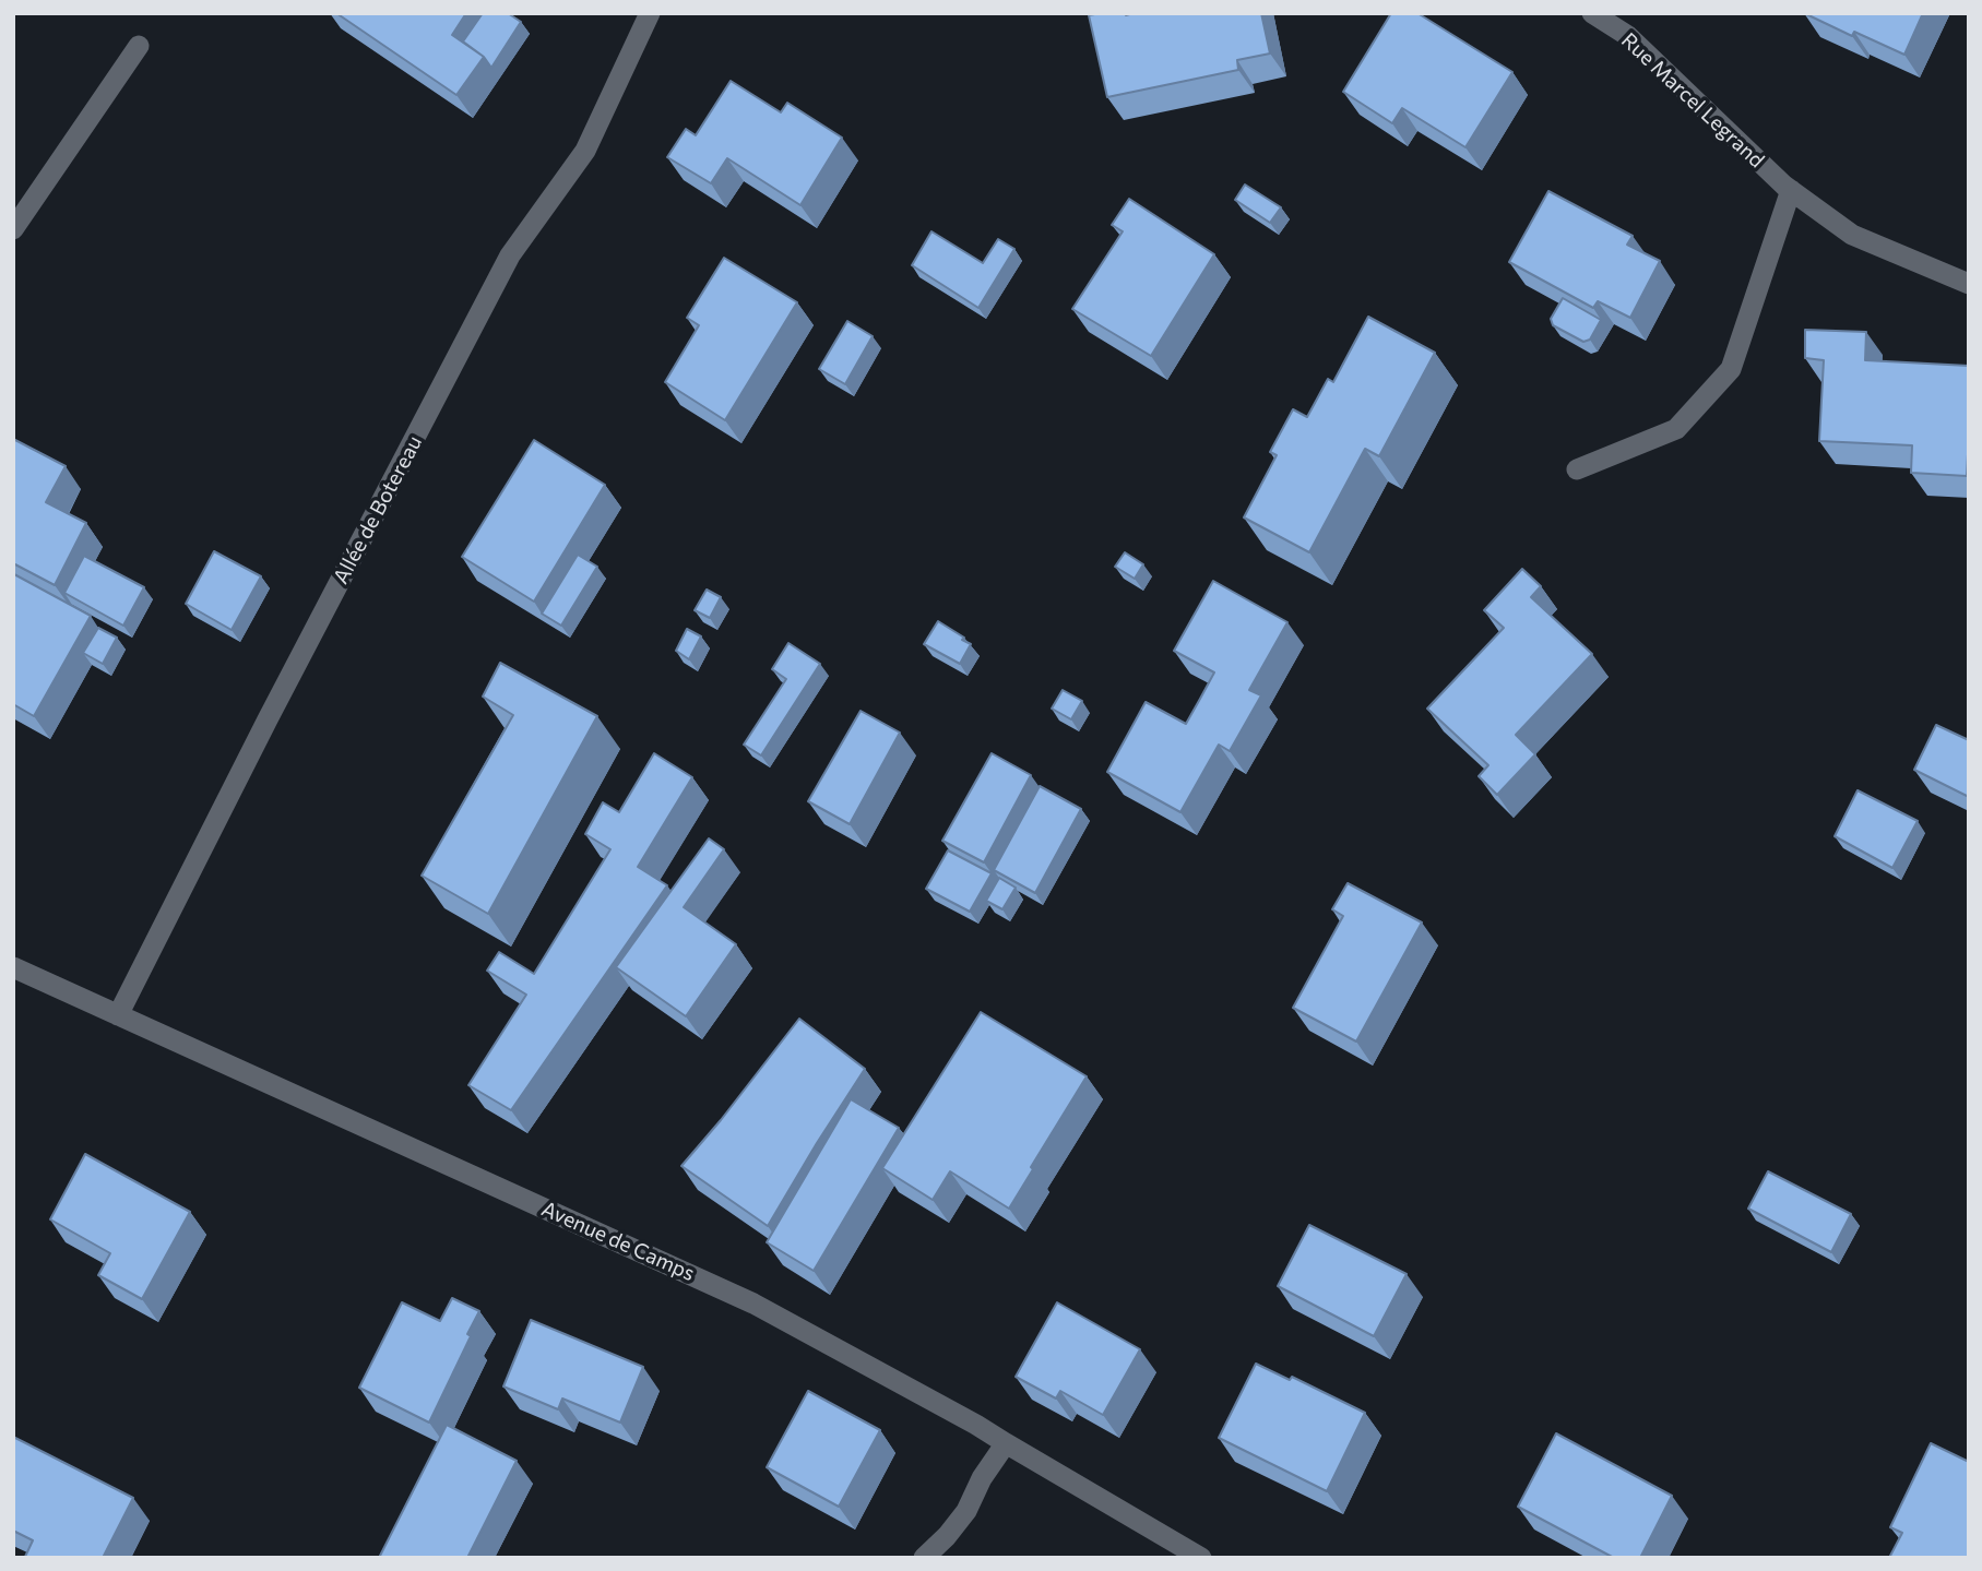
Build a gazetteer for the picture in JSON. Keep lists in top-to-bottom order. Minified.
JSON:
{"streets":{"street":["Rue Marcel Legrand","Allée de Botereau","Avenue de Camps"]},"crossings":[["Allée de Botereau","Avenue de Camps"]]}
